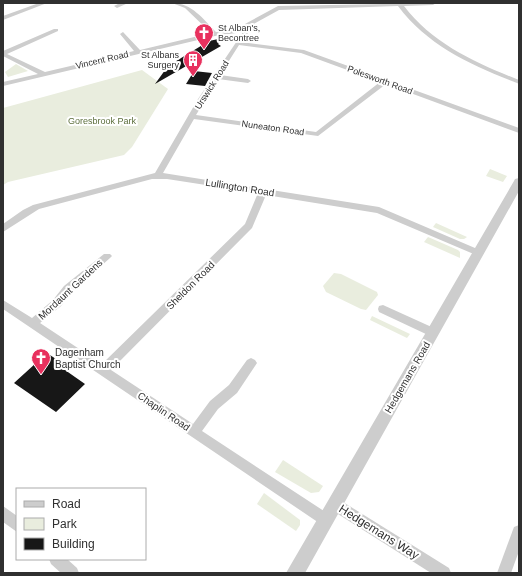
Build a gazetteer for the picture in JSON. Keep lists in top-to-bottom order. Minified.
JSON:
{"streets":{"street":["Vincent Road","Polesworth Road","Urswick Road","Nuneaton Road","Lullington Road","Sheldon Road","Mordaunt Gardens","Hedgemans Road","Chaplin Road","Hedgemans Way"]},"crossings":[["Vincent Road","Urswick Road"],["Polesworth Road","Urswick Road"],["Polesworth Road","Nuneaton Road"],["Urswick Road","Nuneaton Road"],["Urswick Road","Lullington Road"],["Lullington Road","Sheldon Road"],["Lullington Road","Hedgemans Road"],["Sheldon Road","Chaplin Road"],["Mordaunt Gardens","Chaplin Road"],["Hedgemans Road","Chaplin Road"],["Hedgemans Road","Hedgemans Way"]],"parks":["Goresbrook Park"],"places":{"church":["St Alban's, Becontree","Dagenham Baptist Church"],"building":["St Albans Surgery"]},"legend":["Road","Park","Building"]}
